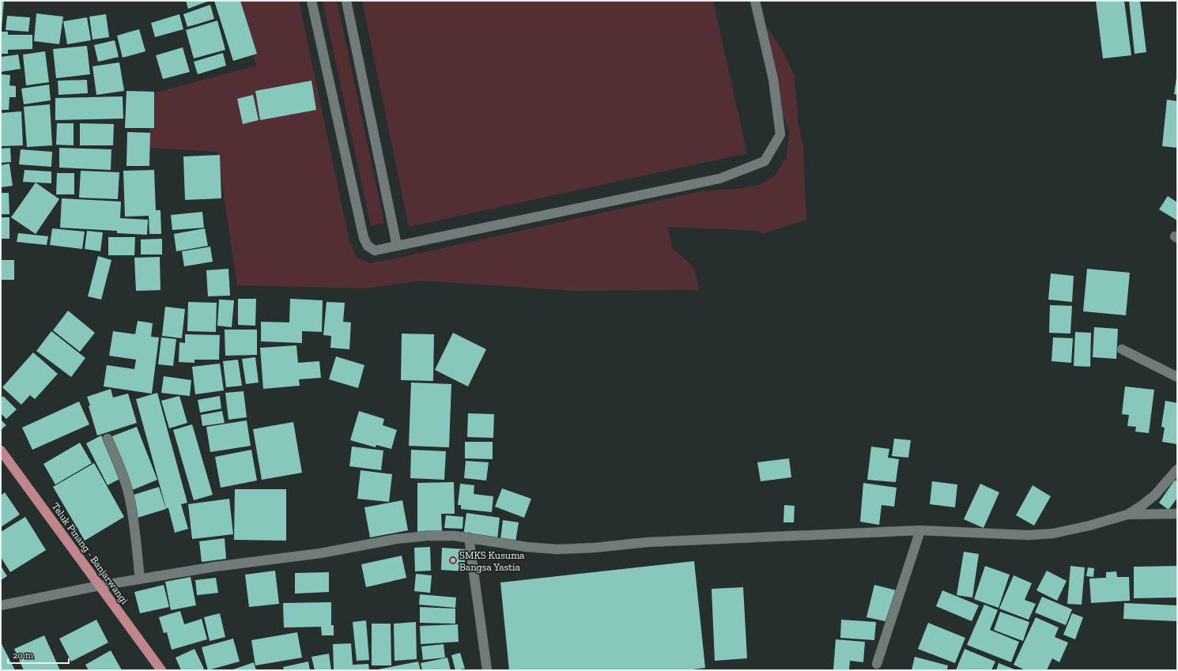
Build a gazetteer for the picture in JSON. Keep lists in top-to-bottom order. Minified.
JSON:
{"streets":{"main road":["Teluk Pinang - Banjarwangi"]},"places":["SMKS Kusuma Bangsa Yastia"],"scale_bar":"20 m"}
